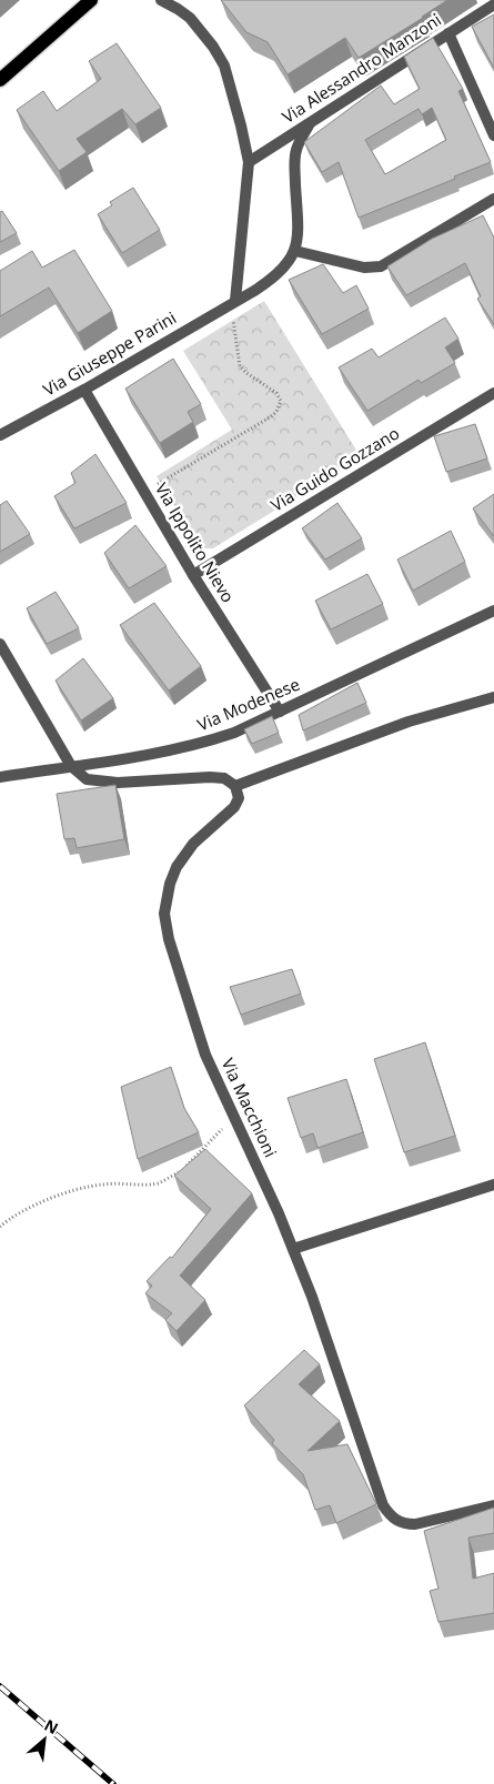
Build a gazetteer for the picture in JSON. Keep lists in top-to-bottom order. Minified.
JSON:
{"streets":{"street":["Via Alessandro Manzoni","Via Giuseppe Parini","Via Guido Gozzano","Via Ippolito Nievo","Via Modenese","Via Macchioni"]},"crossings":[["Via Giuseppe Parini","Via Ippolito Nievo"],["Via Guido Gozzano","Via Ippolito Nievo"],["Via Ippolito Nievo","Via Modenese"]],"north":"top right"}
